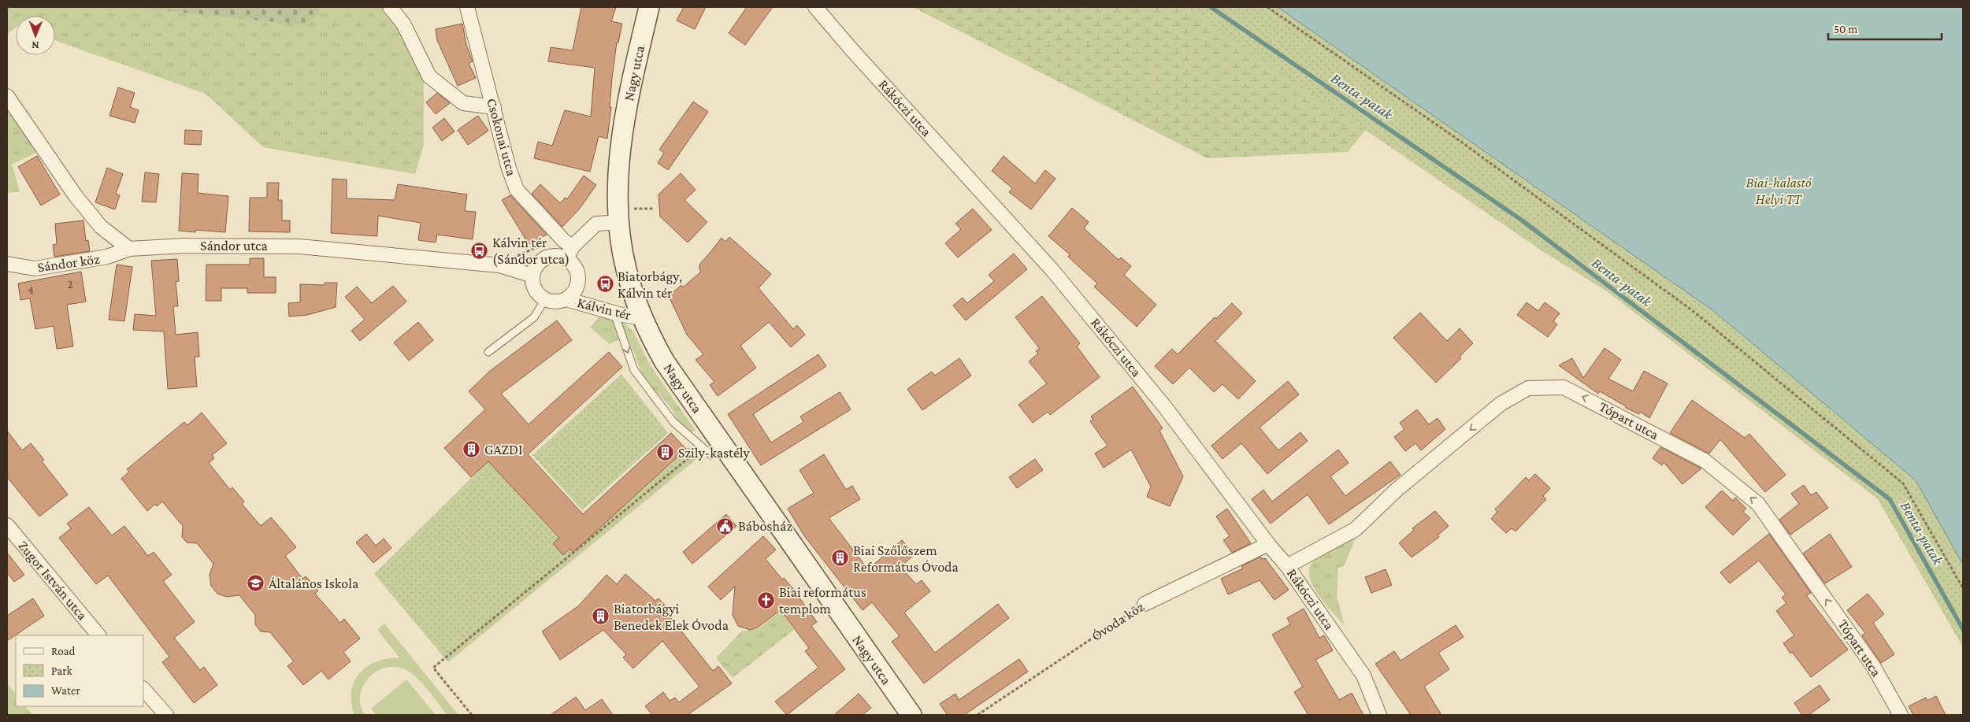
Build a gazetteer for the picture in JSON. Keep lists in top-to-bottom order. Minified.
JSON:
{"streets":{"main road":["Nagy utca"],"street":["Rákóczi utca","Csokonai utca","Sándor utca","Sándor köz","Kálvin tér","Tópart utca","Zugor István utca","Óvoda köz"]},"crossings":[["Nagy utca","Kálvin tér"],["Rákóczi utca","Tópart utca"],["Rákóczi utca","Óvoda köz"],["Csokonai utca","Sándor utca"],["Csokonai utca","Kálvin tér"],["Sándor utca","Sándor köz"],["Sándor utca","Kálvin tér"]],"water":["Benta-patak"],"parks":["Biai-halastó Helyi TT"],"places":{"bus stop":["Kálvin tér (Sándor utca)","Biatorbágy, Kálvin tér"],"building":["GAZDI","Szily-kastély","Biai Szőlőszem Református Óvoda","Biatorbágyi Benedek Elek Óvoda"],"public building":["Bábosház"],"school or university":["Általános Iskola"],"church":["Biai református templom"]},"house_numbers":["2","4"],"legend":["Road","Park","Water"],"scale_bar":"50 m","north":"bottom"}
